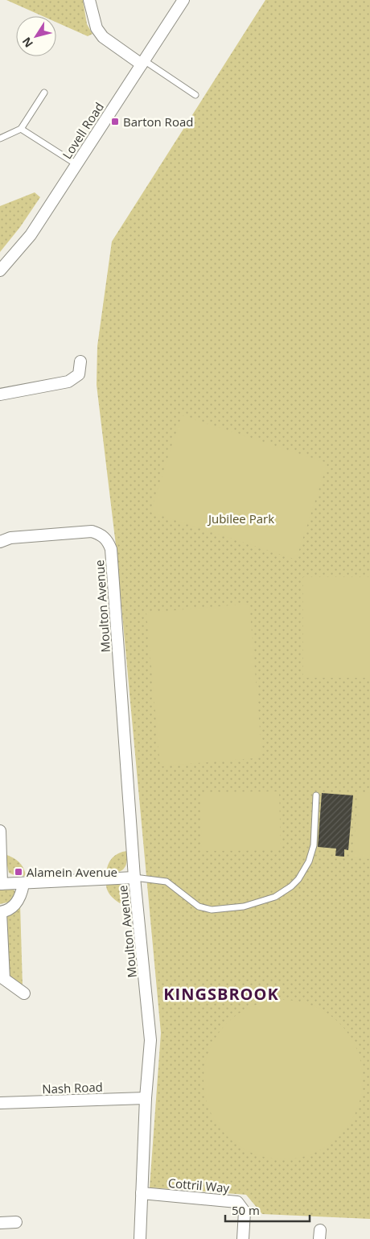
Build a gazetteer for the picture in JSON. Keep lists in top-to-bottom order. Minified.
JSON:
{"streets":{"street":["Lovell Road","Moulton Avenue","Nash Road","Cottril Way"]},"crossings":[["Moulton Avenue","Nash Road"],["Moulton Avenue","Cottril Way"]],"districts":["KINGSBROOK"],"parks":["Jubilee Park"],"places":{"transit":["Barton Road","Alamein Avenue"]},"scale_bar":"50 m","north":"bottom left"}
